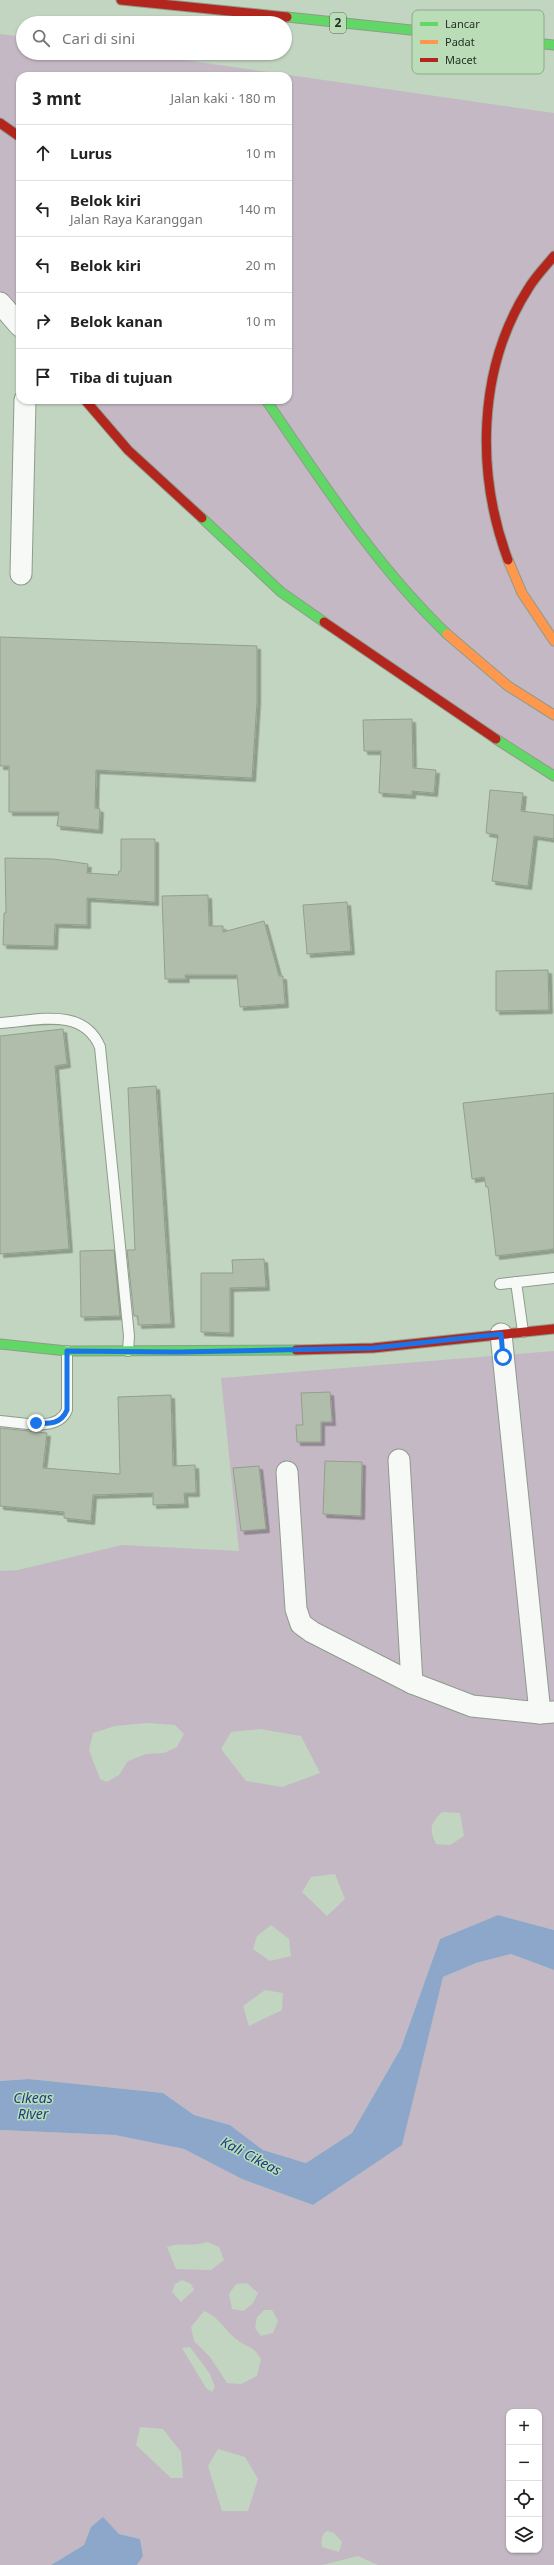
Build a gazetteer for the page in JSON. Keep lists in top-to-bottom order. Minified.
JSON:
{"streets":{"main road":["2"]},"water":["Cikeas River","Kali Cikeas"],"legend":["Lancar","Padat","Macet"],"page":{"search":"Cari di sini","heading":["3 mnt","Jalan kaki · 180 m"],"list":[["Lurus","10 m"],["Belok kiri","Jalan Raya Karanggan","140 m"],["Belok kiri","20 m"],["Belok kanan","10 m"],"Tiba di tujuan"],"map_buttons":["+","−"]}}
